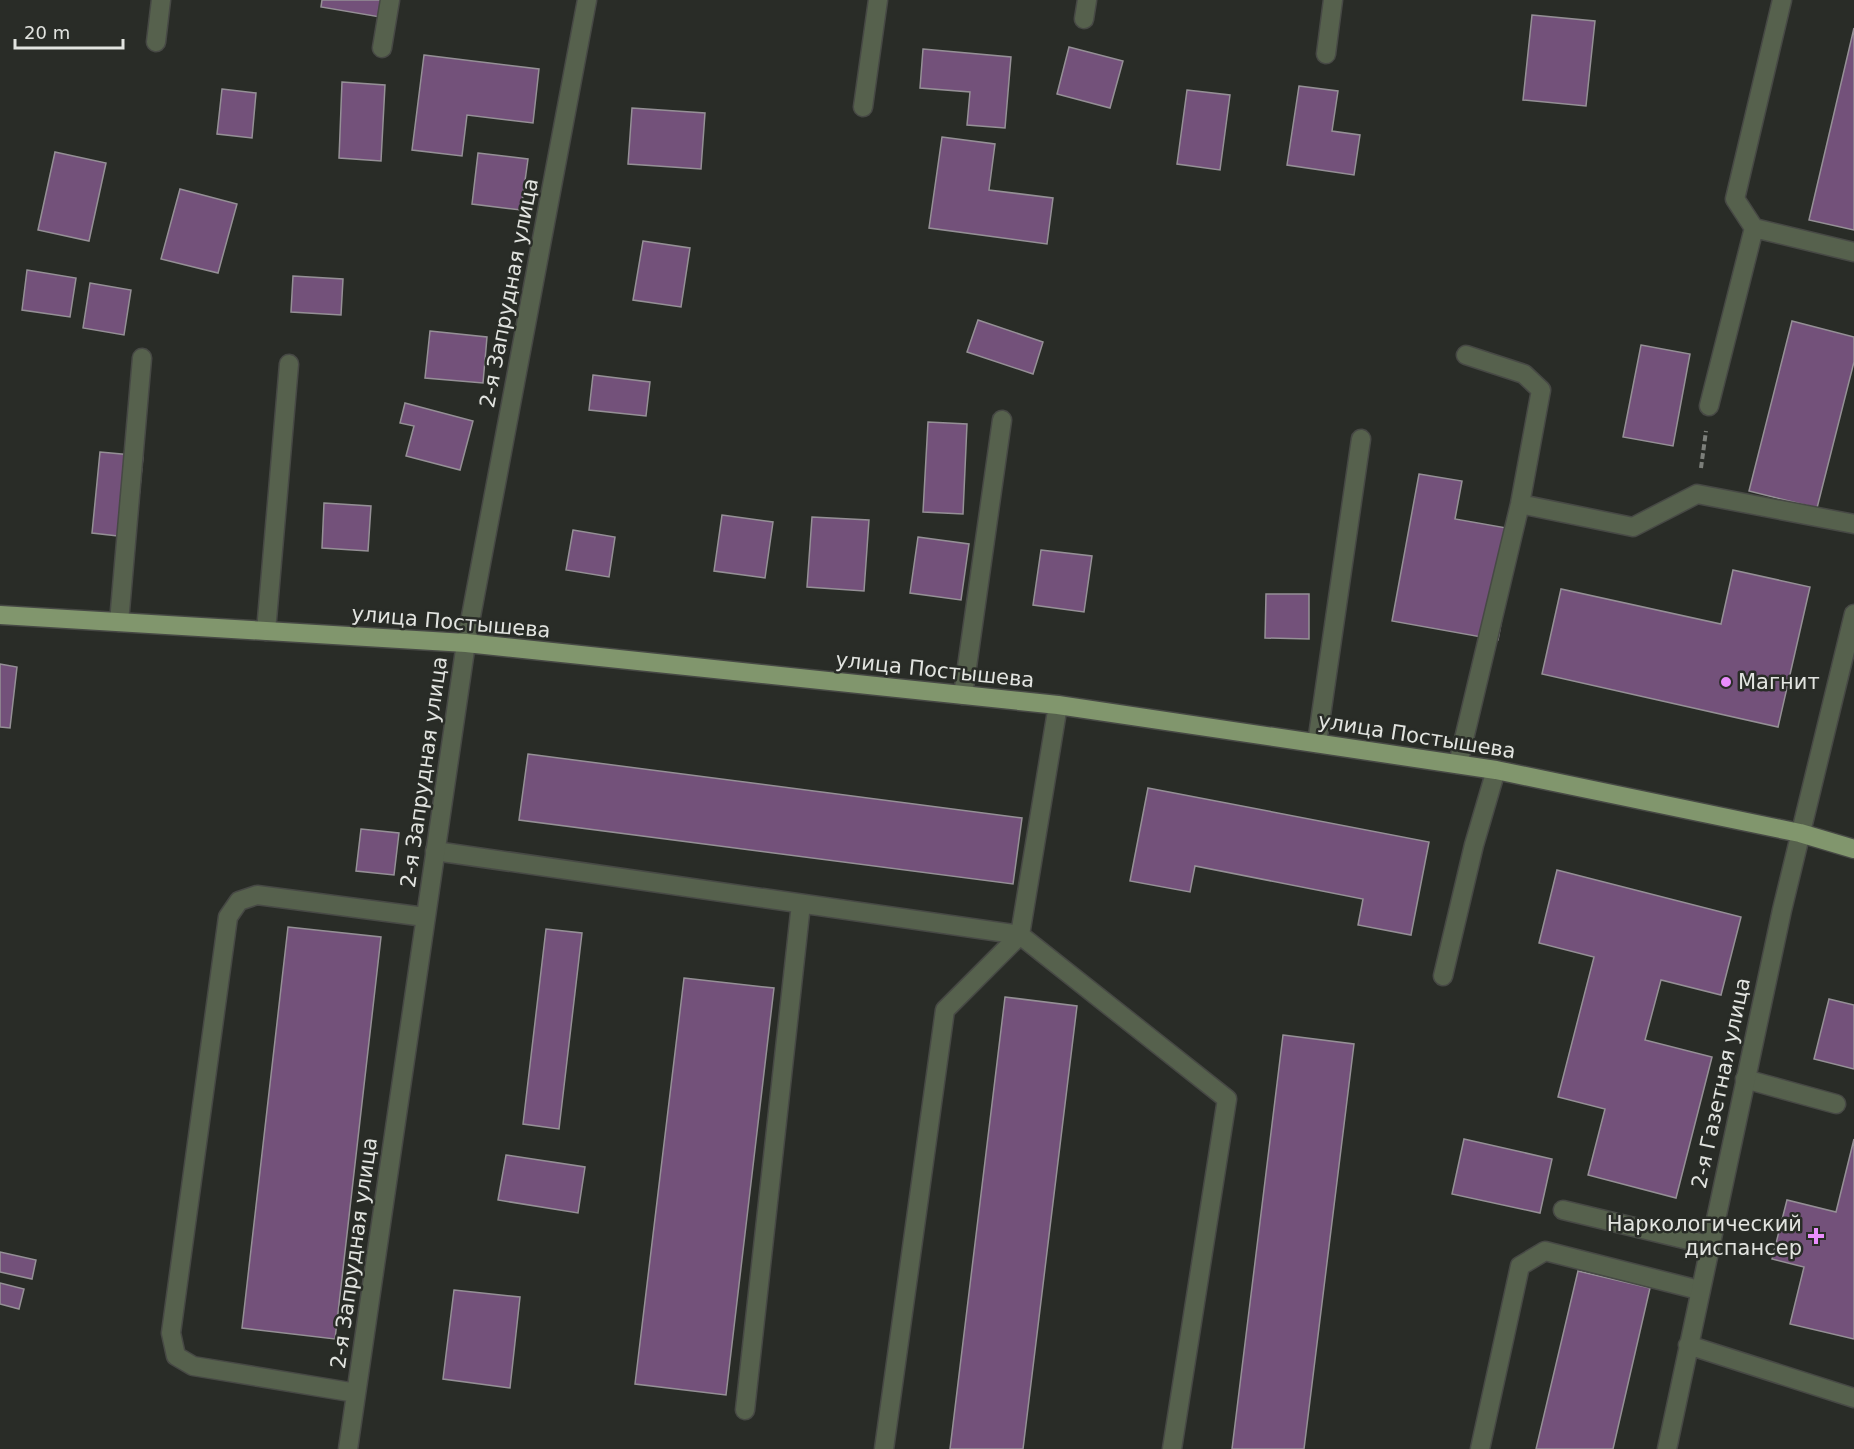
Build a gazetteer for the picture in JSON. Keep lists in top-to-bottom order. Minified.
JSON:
{"streets":{"main road":["улица Постышева"],"street":["2-я Запрудная улица","2-я Газетная улица"]},"crossings":[["2-я Запрудная улица","улица Постышева"],["улица Постышева","2-я Газетная улица"]],"places":{"other":["Магнит"],"health":["Наркологический диспансер"]},"scale_bar":"20 m"}
